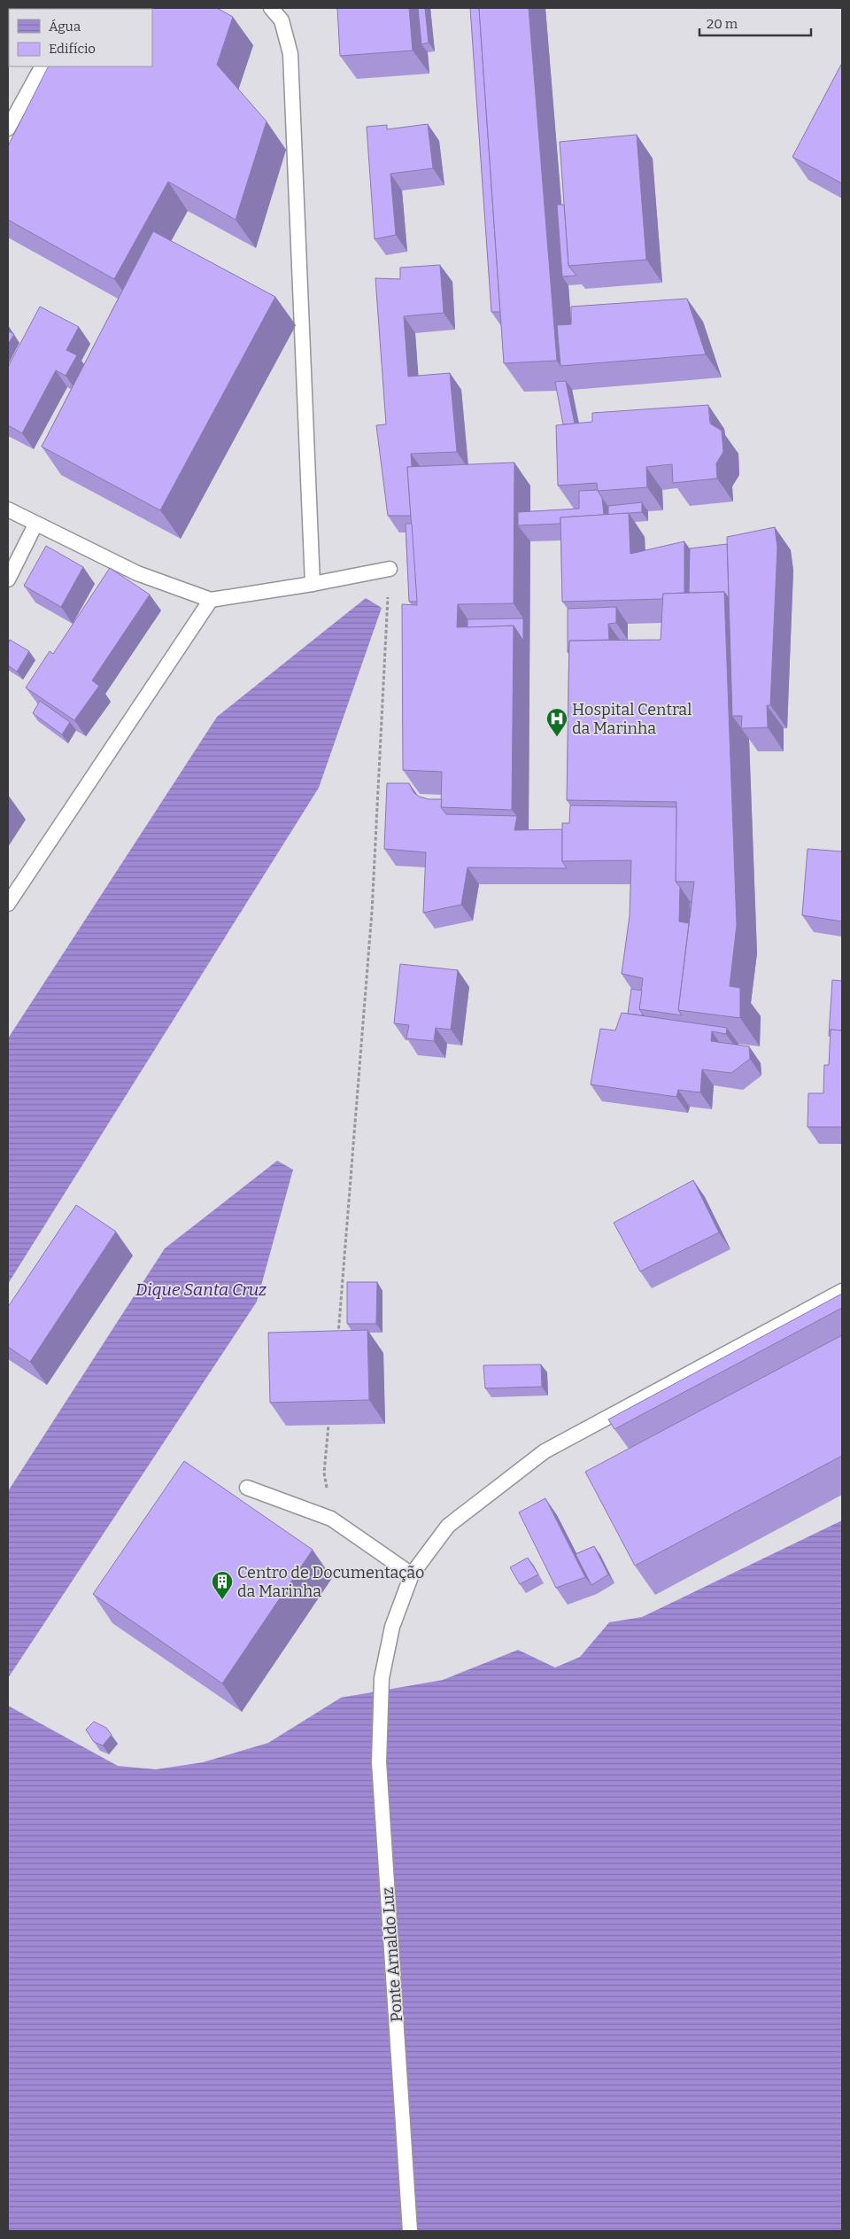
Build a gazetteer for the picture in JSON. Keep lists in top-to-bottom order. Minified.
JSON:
{"streets":{"lane":["Ponte Arnaldo Luz"]},"water":["Dique Santa Cruz"],"places":{"hospital":["Hospital Central da Marinha"],"building":["Centro de Documentação da Marinha"]},"legend":["Água","Edifício"],"scale_bar":"20 m"}
